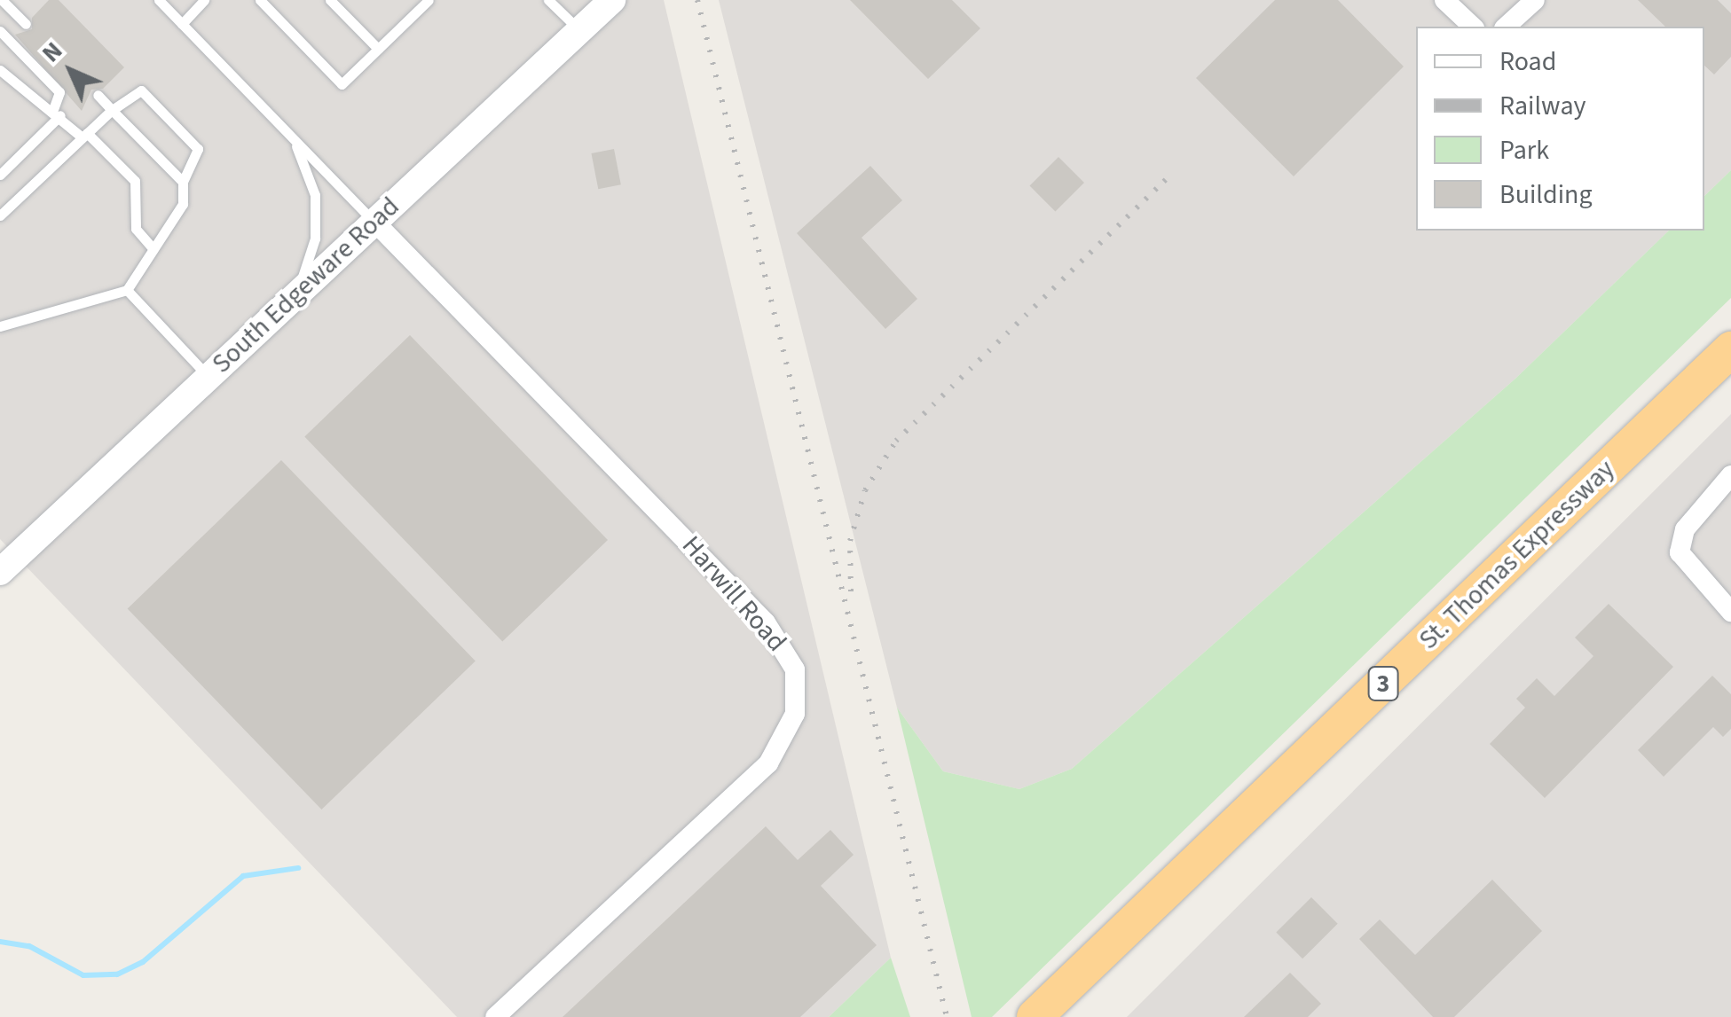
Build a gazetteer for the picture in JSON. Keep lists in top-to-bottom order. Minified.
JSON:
{"streets":{"highway":["St. Thomas Expressway","3"],"main road":["South Edgeware Road"],"street":["Harwill Road"]},"crossings":[["South Edgeware Road","Harwill Road"]],"legend":["Road","Railway","Park","Building"],"north":"top left"}
